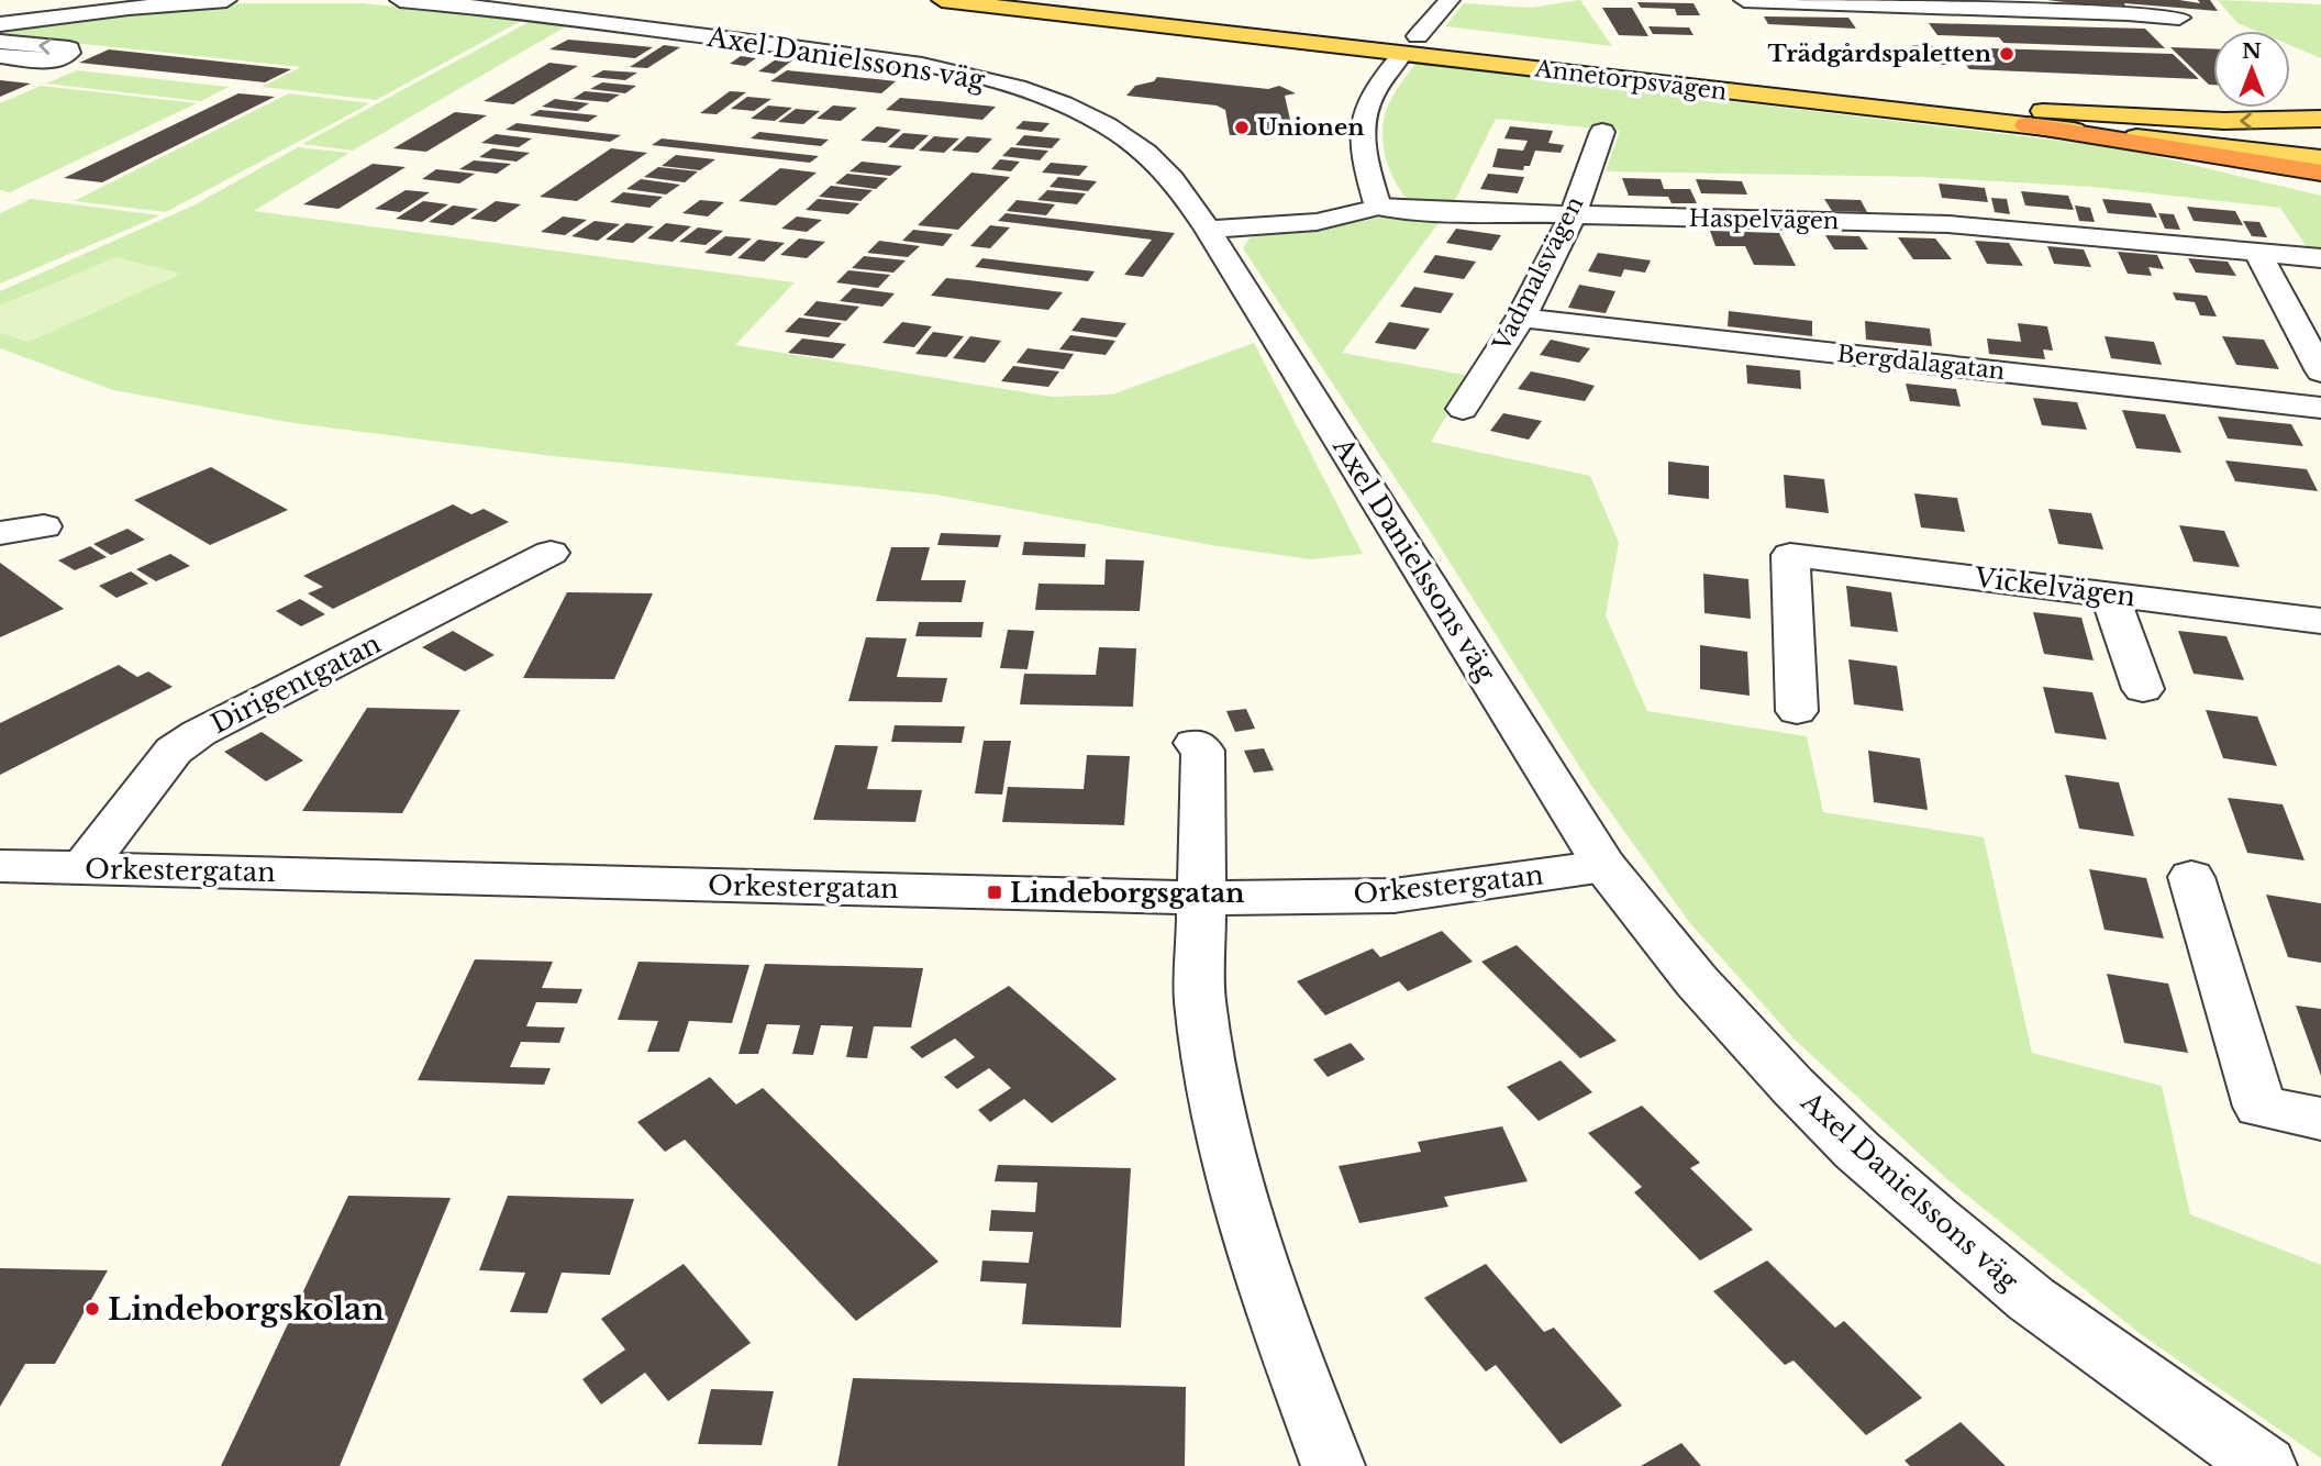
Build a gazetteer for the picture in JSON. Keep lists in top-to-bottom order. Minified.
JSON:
{"streets":{"main road":["Annetorpsvägen"],"street":["Axel Danielssons väg","Haspelvägen","Vadmalsvägen","Bergdalagatan","Vickelvägen","Dirigentgatan","Orkestergatan"]},"crossings":[["Axel Danielssons väg","Haspelvägen"],["Axel Danielssons väg","Orkestergatan"],["Haspelvägen","Vadmalsvägen"],["Vadmalsvägen","Bergdalagatan"],["Dirigentgatan","Orkestergatan"]],"places":{"other":["Trädgårdspaletten","Unionen","Lindeborgskolan"],"transit":["Lindeborgsgatan"]},"north":"top"}
